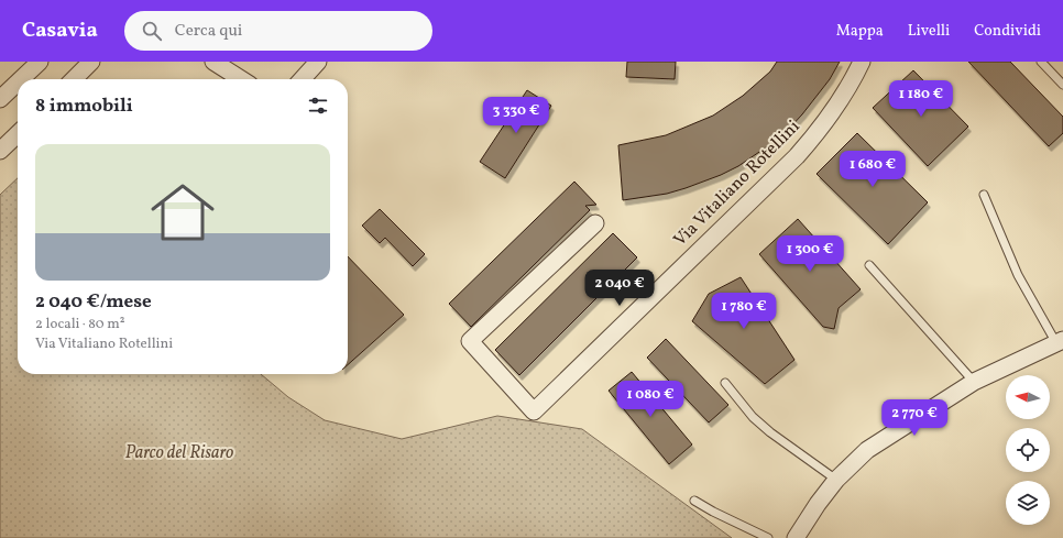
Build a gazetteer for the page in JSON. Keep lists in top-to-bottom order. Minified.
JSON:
{"streets":{"street":["Via Vitaliano Rotellini"]},"parks":["Parco del Risaro"],"north":"left","page":{"header":"Casavia","search":"Cerca qui","nav":["Mappa","Livelli","Condividi"],"heading":"8 immobili","price":["1 180 €","3 330 €","1 680 €","1 300 €","2 040 €","1 780 €","1 080 €","2 770 €"],"list":[{"name":"2 040 €/mese","note":"2 locali · 80 m² · Via Vitaliano Rotellini"}]}}
